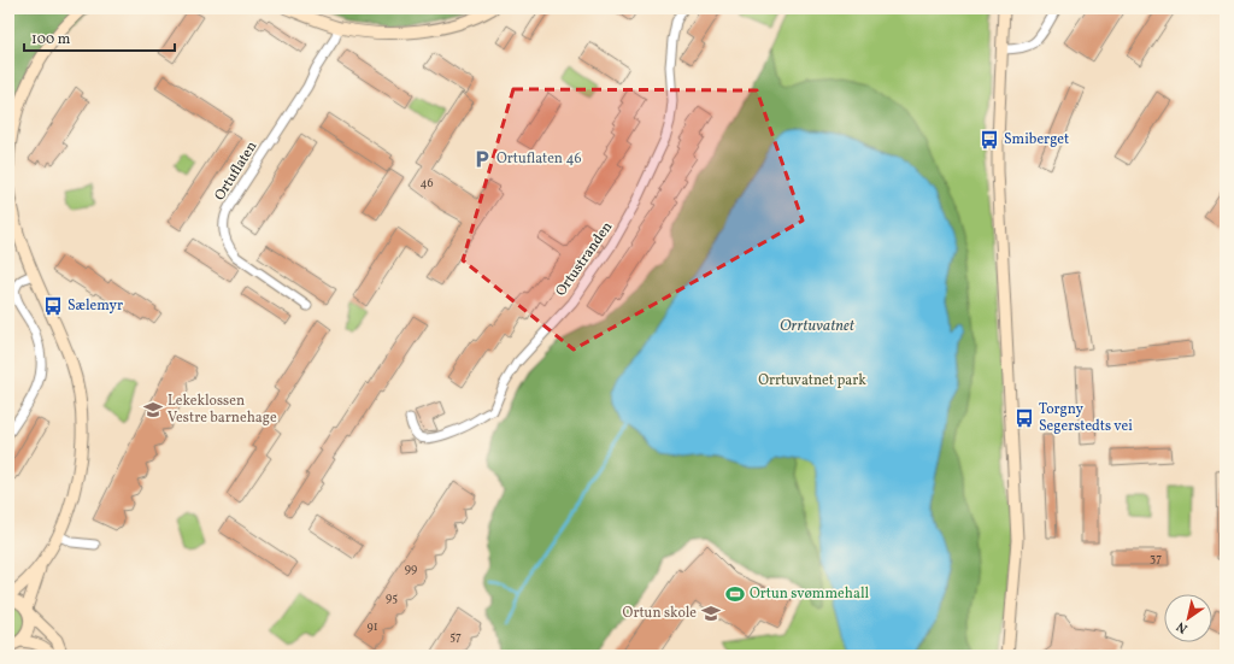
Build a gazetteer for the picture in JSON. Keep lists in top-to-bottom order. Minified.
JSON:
{"streets":{"street":["Ortuflaten","Ortustranden"]},"water":["Orrtuvatnet"],"parks":["Orrtuvatnet park"],"places":{"bus stop":["Smiberget","Sælemyr","Torgny Segerstedts vei"],"parking":["Ortuflaten 46"],"school or university":["Lekeklossen Vestre barnehage","Ortun skole"],"sports":["Ortun svømmehall"]},"house_numbers":["46","37","99","95","91","57"],"scale_bar":"100 m","north":"bottom left"}
